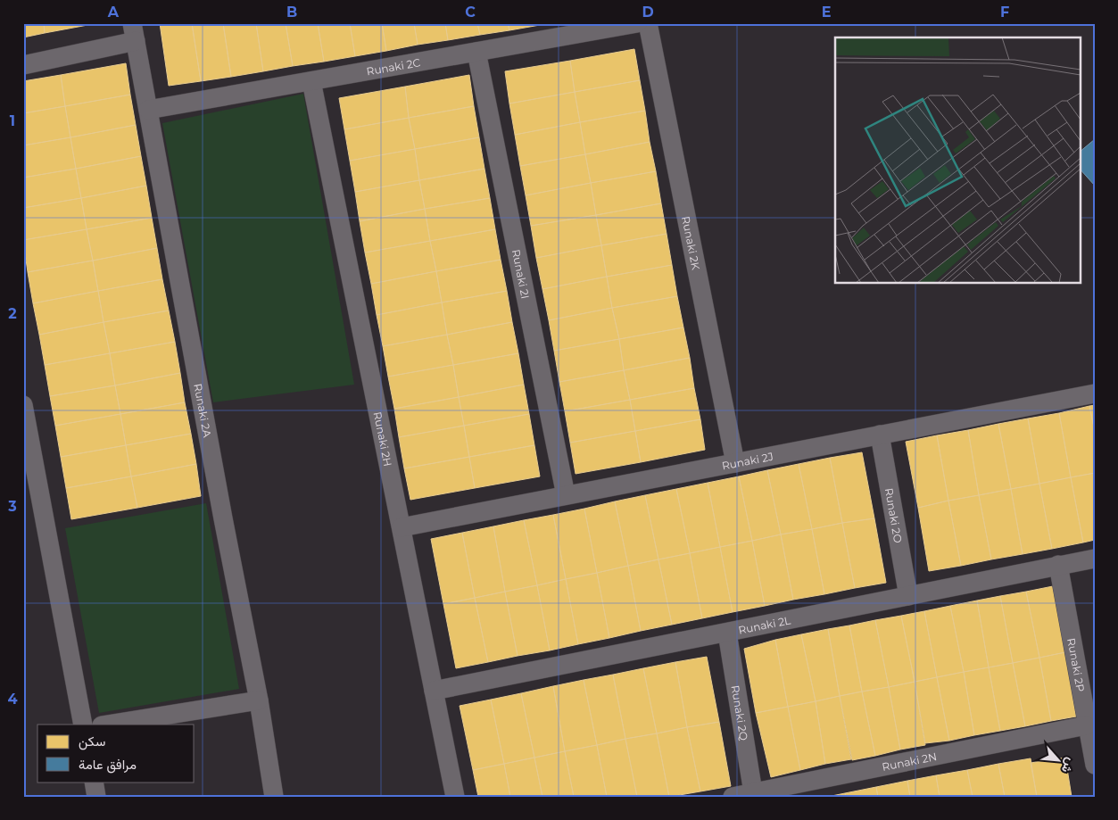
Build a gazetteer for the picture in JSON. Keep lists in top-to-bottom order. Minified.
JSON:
{"streets":{"street":["Runaki 2C","Runaki 2K","Runaki 2I","Runaki 2A","Runaki 2H","Runaki 2J","Runaki 2O","Runaki 2L","Runaki 2P","Runaki 2Q","Runaki 2N"]},"crossings":[["Runaki 2C","Runaki 2I"],["Runaki 2C","Runaki 2A"],["Runaki 2C","Runaki 2H"],["Runaki 2K","Runaki 2J"],["Runaki 2I","Runaki 2J"],["Runaki 2H","Runaki 2J"],["Runaki 2H","Runaki 2L"],["Runaki 2J","Runaki 2O"],["Runaki 2O","Runaki 2L"],["Runaki 2L","Runaki 2P"],["Runaki 2L","Runaki 2Q"],["Runaki 2P","Runaki 2N"],["Runaki 2Q","Runaki 2N"]],"legend":["سكن","مرافق عامة"],"north":"bottom right","grid":{"columns":["A","B","C","D","E","F"],"rows":["1","2","3","4"]}}
